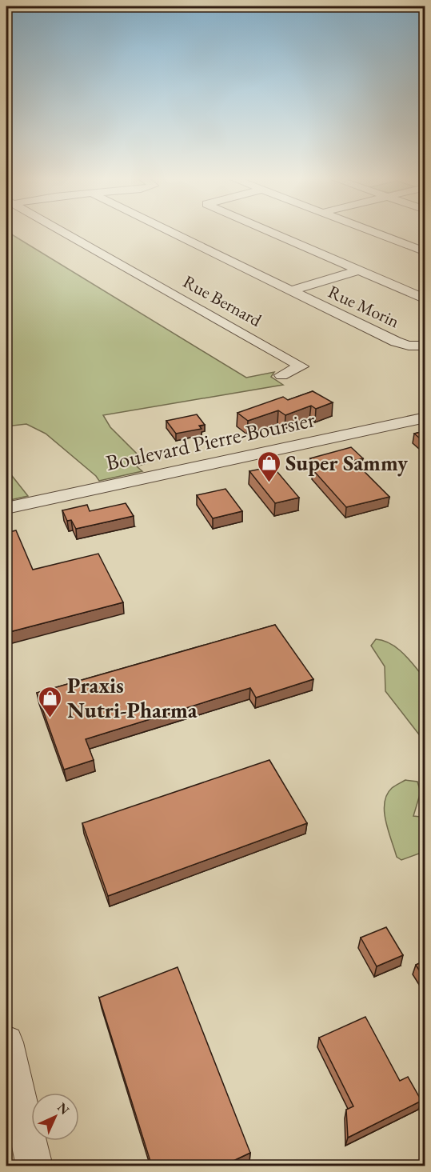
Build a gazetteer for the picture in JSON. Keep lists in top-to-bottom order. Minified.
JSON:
{"streets":{"street":["Rue Bernard","Rue Morin","Boulevard Pierre-Boursier"]},"places":{"shop":["Super Sammy","Praxis Nutri-Pharma"]},"north":"top right"}
